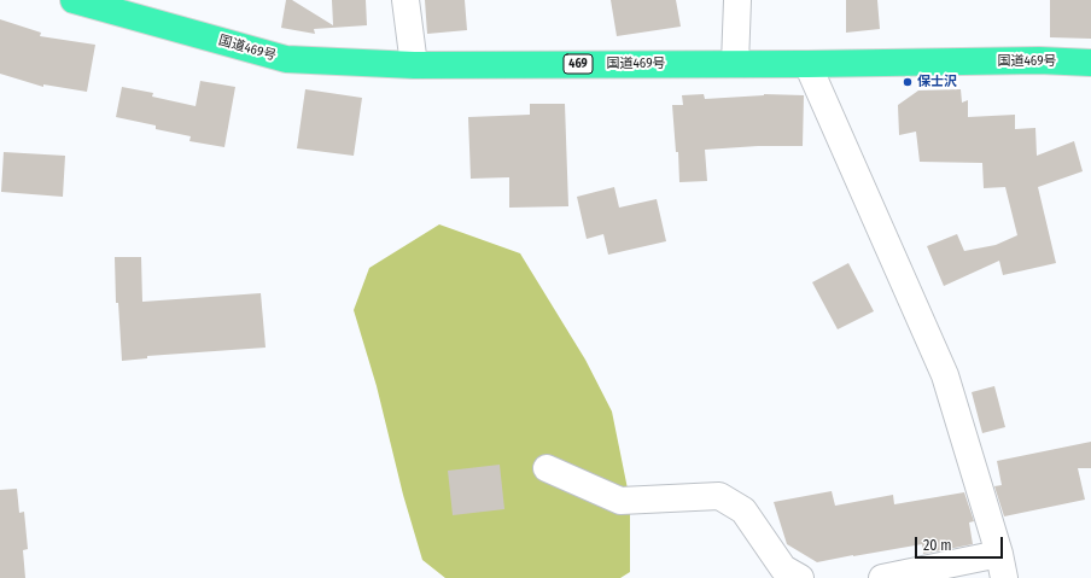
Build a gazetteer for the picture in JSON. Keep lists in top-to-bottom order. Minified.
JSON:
{"streets":{"highway":["国道469号","469"]},"places":["保士沢"],"scale_bar":"20 m"}
